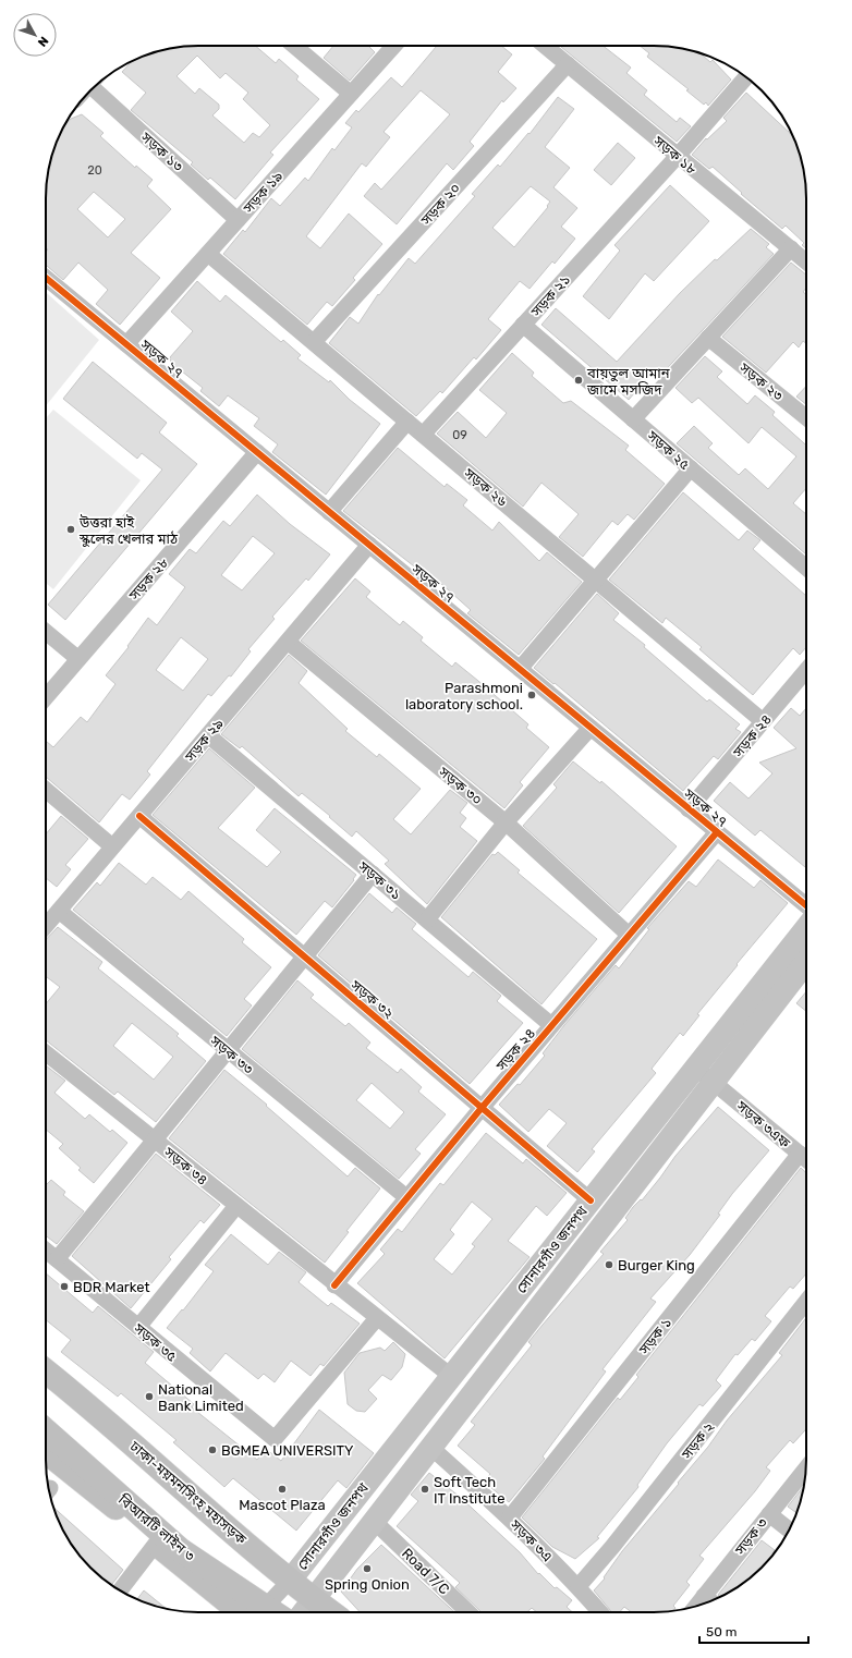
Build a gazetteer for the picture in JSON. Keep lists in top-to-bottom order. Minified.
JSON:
{"streets":{"highway":["ঢাকা-ময়মনসিংহ মহাসড়ক","বিআরটি লাইন ৩"],"main road":["সোনারগাঁও জনপথ"],"street":["সড়ক ১৩","সড়ক ১৮","সড়ক ১৯","সড়ক ২০","সড়ক ২১","সড়ক ২৭","সড়ক ২৩","সড়ক ২৫","সড়ক ২৬","সড়ক ২৮","সড়ক ২৪","সড়ক ২৯","সড়ক ৩০","সড়ক ৩১","সড়ক ৩২","সড়ক ৩৩","সড়ক ৩এফ","সড়ক ৩৪","সড়ক ১","সড়ক ৩৫","সড়ক ২","সড়ক ৩","সড়ক ৩এ","Road 7/C"]},"crossings":[["সড়ক ১৩","সড়ক ১৯"],["সড়ক ১৮","সড়ক ২০"],["সড়ক ১৮","সড়ক ২১"],["সড়ক ১৯","সড়ক ২৭"],["সড়ক ১৯","সড়ক ২৬"],["সড়ক ২০","সড়ক ২৬"],["সড়ক ২১","সড়ক ২৫"],["সড়ক ২১","সড়ক ২৬"],["সড়ক ২৭","সড়ক ২৮"],["সড়ক ২৭","সড়ক ২৪"],["সড়ক ২৭","সড়ক ২৯"],["সড়ক ২৬","সড়ক ২৪"],["সড়ক ২৪","সড়ক ৩০"],["সড়ক ২৪","সড়ক ৩১"],["সড়ক ২৪","সড়ক ৩২"],["সড়ক ২৪","সড়ক ৩৩"],["সড়ক ২৪","সড়ক ৩৪"],["সড়ক ২৯","সড়ক ৩০"],["সড়ক ২৯","সড়ক ৩১"],["সড়ক ২৯","সড়ক ৩২"],["সড়ক ২৯","সড়ক ৩৩"],["সড়ক ৩২","সোনারগাঁও জনপথ"],["সড়ক ৩এফ","সোনারগাঁও জনপথ"],["সড়ক ৩এফ","সড়ক ১"],["সড়ক ৩৪","সোনারগাঁও জনপথ"],["সড়ক ৩৪","সড়ক ৩৫"],["সোনারগাঁও জনপথ","ঢাকা-ময়মনসিংহ মহাসড়ক"],["সোনারগাঁও জনপথ","সড়ক ৩এ"],["সোনারগাঁও জনপথ","Road 7/C"],["সড়ক ১","সড়ক ৩এ"],["সড়ক ২","সড়ক ৩এ"]],"places":["বায়তুল আমান জামে মসজিদ","উত্তরা হাই স্কুলের খেলার মাঠ","Parashmoni laboratory school.","Burger King","BDR Market","National Bank Limited","BGMEA UNIVERSITY","Mascot Plaza","Soft Tech IT Institute","Spring Onion"],"house_numbers":["20","09"],"scale_bar":"50 m","north":"bottom right"}
